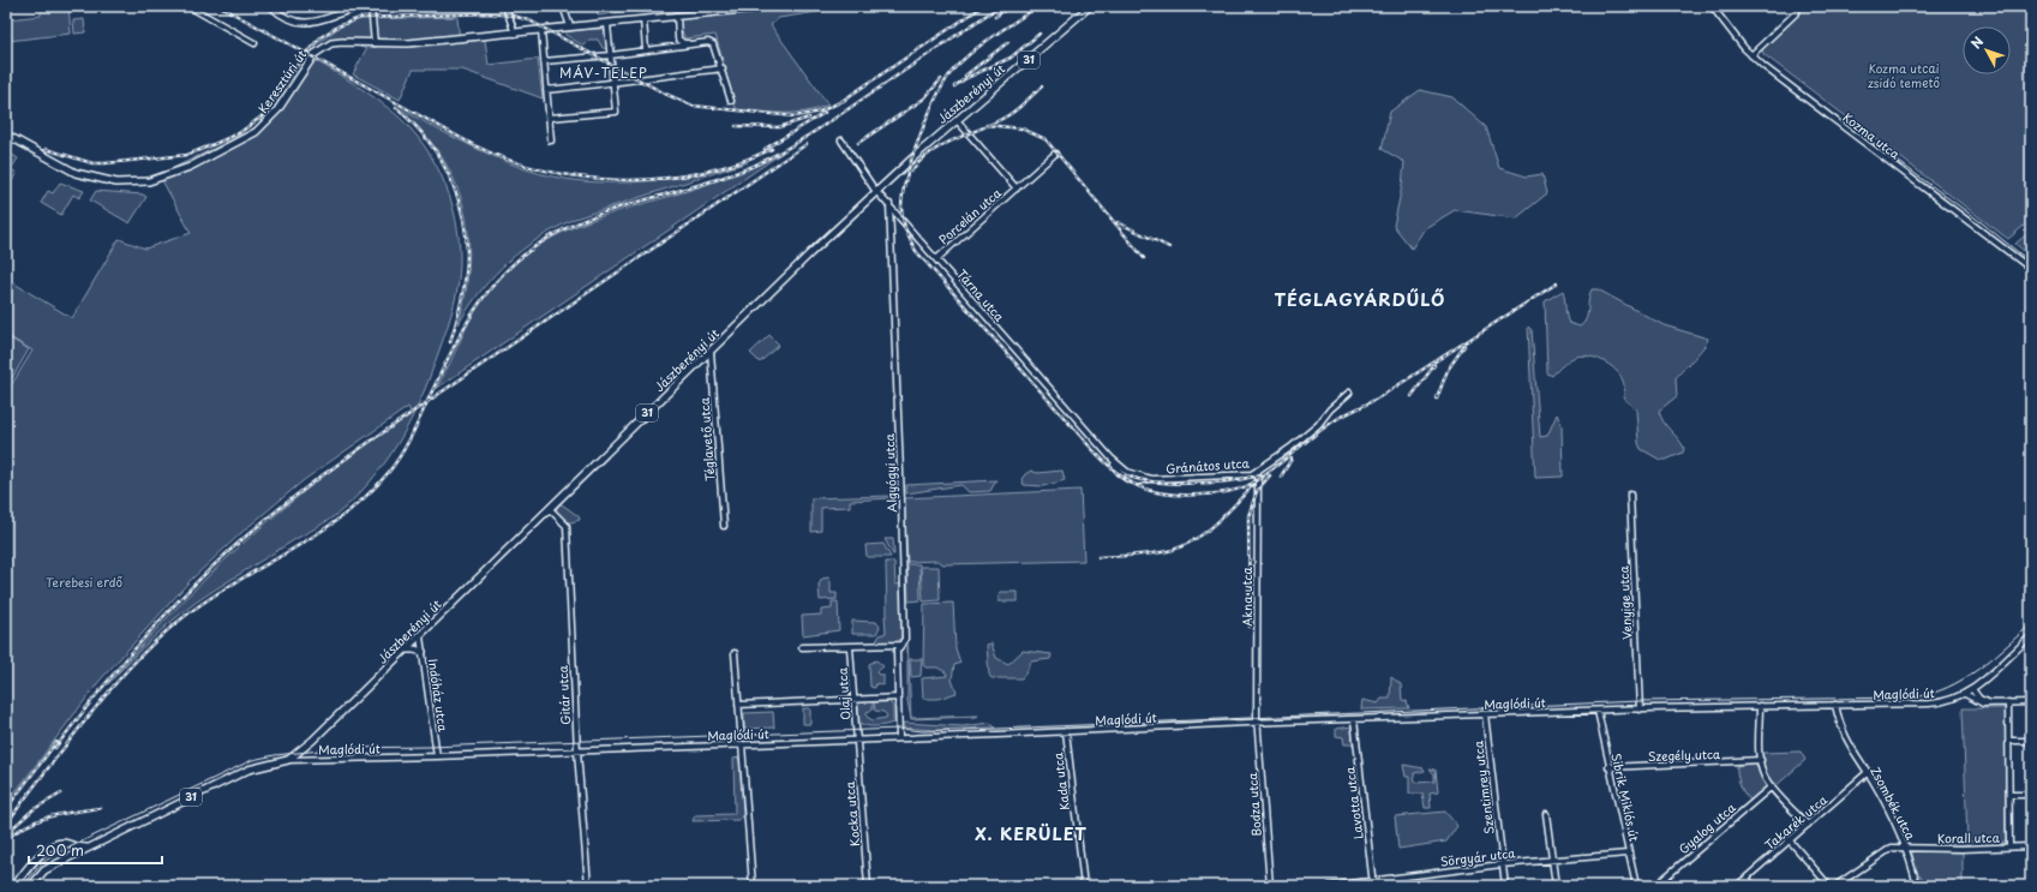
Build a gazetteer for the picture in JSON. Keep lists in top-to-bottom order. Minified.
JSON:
{"streets":{"main road":["31","Keresztúri út","Jászberényi út"],"street":["Kozma utca","Porcelán utca","Tárna utca","Téglavető utca","Gránátos utca","Algyógyi utca","Akna utca","Venyige utca","Olaj utca","Maglódi út","Indóház utca","Gitár utca","Szegély utca","Kada utca","Szentimrey utca","Sibrik Miklós út","Lavotta utca","Zsombék utca","Bodza utca","Kocka utca","Takarék utca","Gyalog utca","Korall utca","Sörgyár utca"]},"crossings":[["31","Jászberényi út"],["31","Maglódi út"],["Jászberényi út","Porcelán utca"],["Jászberényi út","Tárna utca"],["Jászberényi út","Téglavető utca"],["Jászberényi út","Maglódi út"],["Jászberényi út","Indóház utca"],["Jászberényi út","Gitár utca"],["Porcelán utca","Tárna utca"],["Tárna utca","Gránátos utca"],["Tárna utca","Algyógyi utca"],["Gránátos utca","Akna utca"],["Algyógyi utca","Maglódi út"],["Akna utca","Maglódi út"],["Akna utca","Bodza utca"],["Venyige utca","Maglódi út"],["Olaj utca","Maglódi út"],["Olaj utca","Kocka utca"],["Maglódi út","Indóház utca"],["Maglódi út","Gitár utca"],["Maglódi út","Kada utca"],["Maglódi út","Szentimrey utca"],["Maglódi út","Sibrik Miklós út"],["Maglódi út","Lavotta utca"],["Maglódi út","Zsombék utca"],["Maglódi út","Bodza utca"],["Maglódi út","Kocka utca"],["Szegély utca","Sibrik Miklós út"],["Szentimrey utca","Sörgyár utca"],["Sibrik Miklós út","Sörgyár utca"],["Lavotta utca","Sörgyár utca"],["Zsombék utca","Takarék utca"],["Zsombék utca","Korall utca"]],"districts":["MÁV-TELEP","TÉGLAGYÁRDŰLŐ","X. KERÜLET"],"parks":["Kozma utcai zsidó temető","Terebesi erdő"],"scale_bar":"200 m","north":"top left"}
